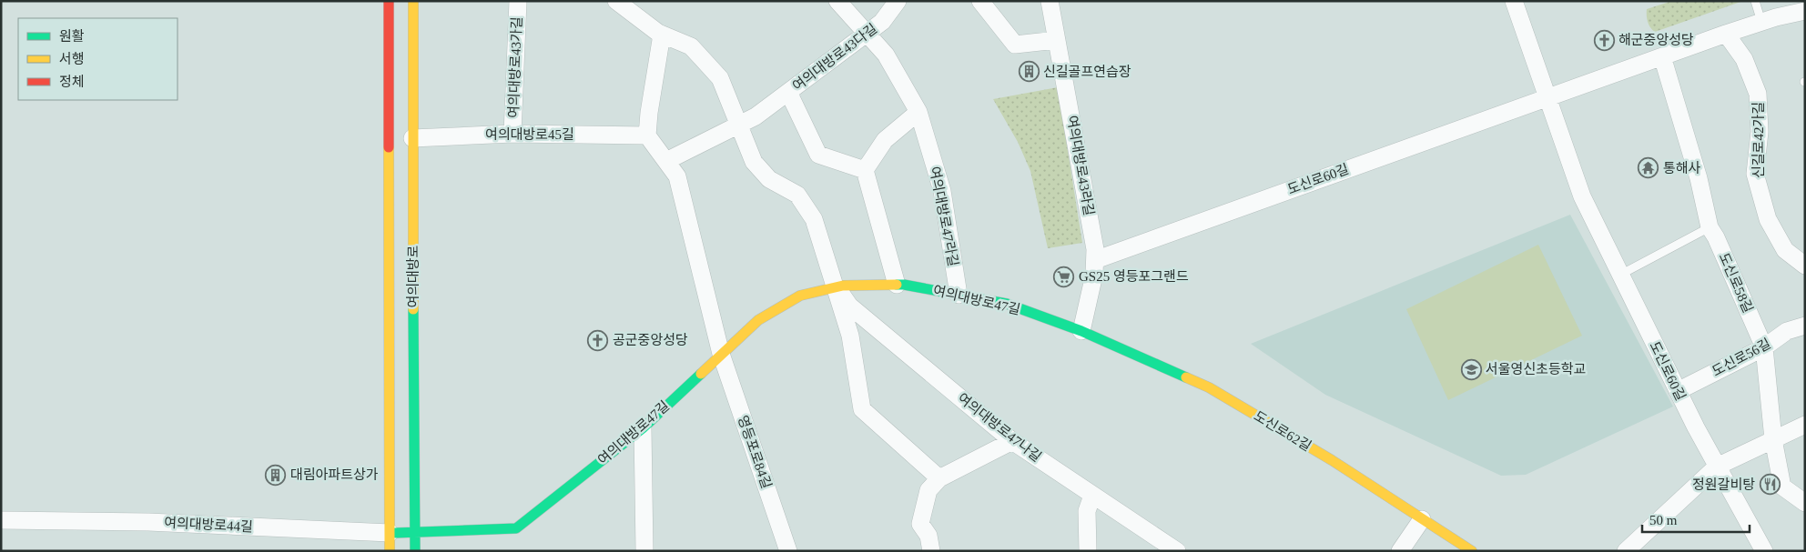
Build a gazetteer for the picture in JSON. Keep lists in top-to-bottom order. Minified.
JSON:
{"streets":{"street":["여의대방로43다길","여의대방로43가길","여의대방로45길","신길로42가길","여의대방로43라길","도신로60길","여의대방로47라길","여의대방로","도신로58길","여의대방로47길","도신로56길","여의대방로47나길","도신로62길","영등포로84길","여의대방로44길"]},"crossings":[["여의대방로43다길","여의대방로47라길"],["여의대방로43가길","여의대방로45길"],["여의대방로45길","여의대방로"],["여의대방로43라길","도신로60길"],["여의대방로43라길","여의대방로47길"],["여의대방로43라길","도신로62길"],["도신로60길","도신로56길"],["여의대방로47라길","여의대방로47길"],["여의대방로","여의대방로47길"],["여의대방로","여의대방로44길"],["도신로58길","도신로56길"],["여의대방로47길","여의대방로47나길"],["여의대방로47길","도신로62길"],["여의대방로47길","영등포로84길"],["여의대방로47길","여의대방로44길"]],"places":{"church":["해군중앙성당","공군중앙성당"],"building":["신길골프연습장","대림아파트상가"],"temple":["통해사"],"supermarket":["GS25 영등포그랜드"],"school or university":["서울영신초등학교"],"restaurant":["정원갈비탕"]},"legend":["원활","서행","정체"],"scale_bar":"50 m"}
